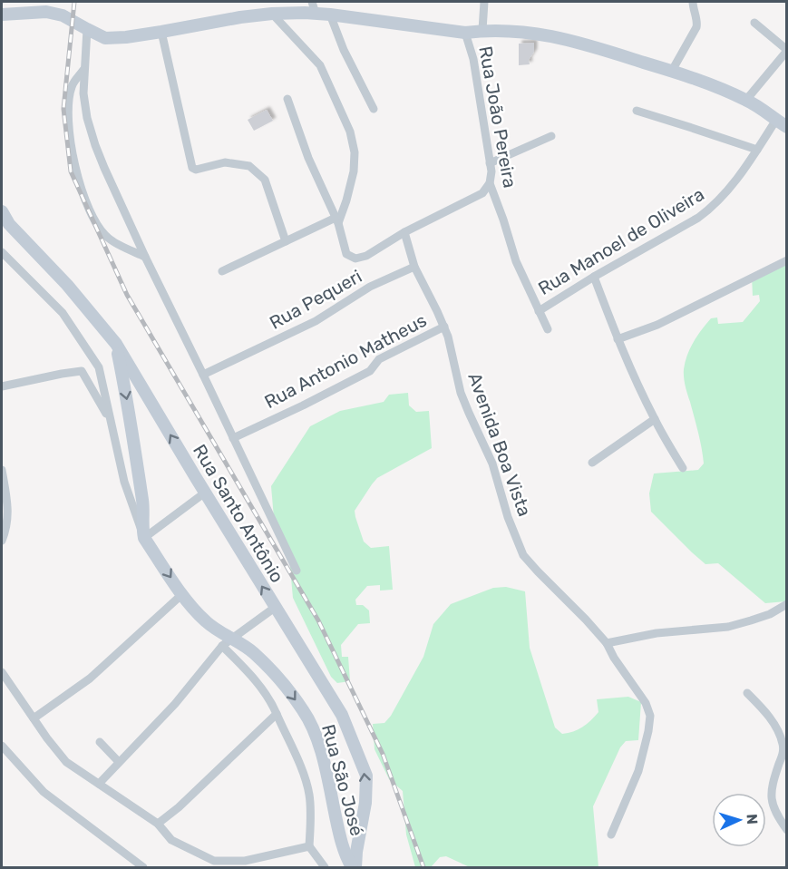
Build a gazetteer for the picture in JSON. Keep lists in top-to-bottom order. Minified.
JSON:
{"streets":{"main road":["Rua Santo Antônio","Rua São José"],"street":["Rua João Pereira","Rua Manoel de Oliveira","Rua Pequeri","Rua Antonio Matheus","Avenida Boa Vista"]},"crossings":[["Rua João Pereira","Rua Manoel de Oliveira"],["Rua Pequeri","Avenida Boa Vista"],["Rua Antonio Matheus","Avenida Boa Vista"],["Rua Santo Antônio","Rua São José"]],"north":"right"}
